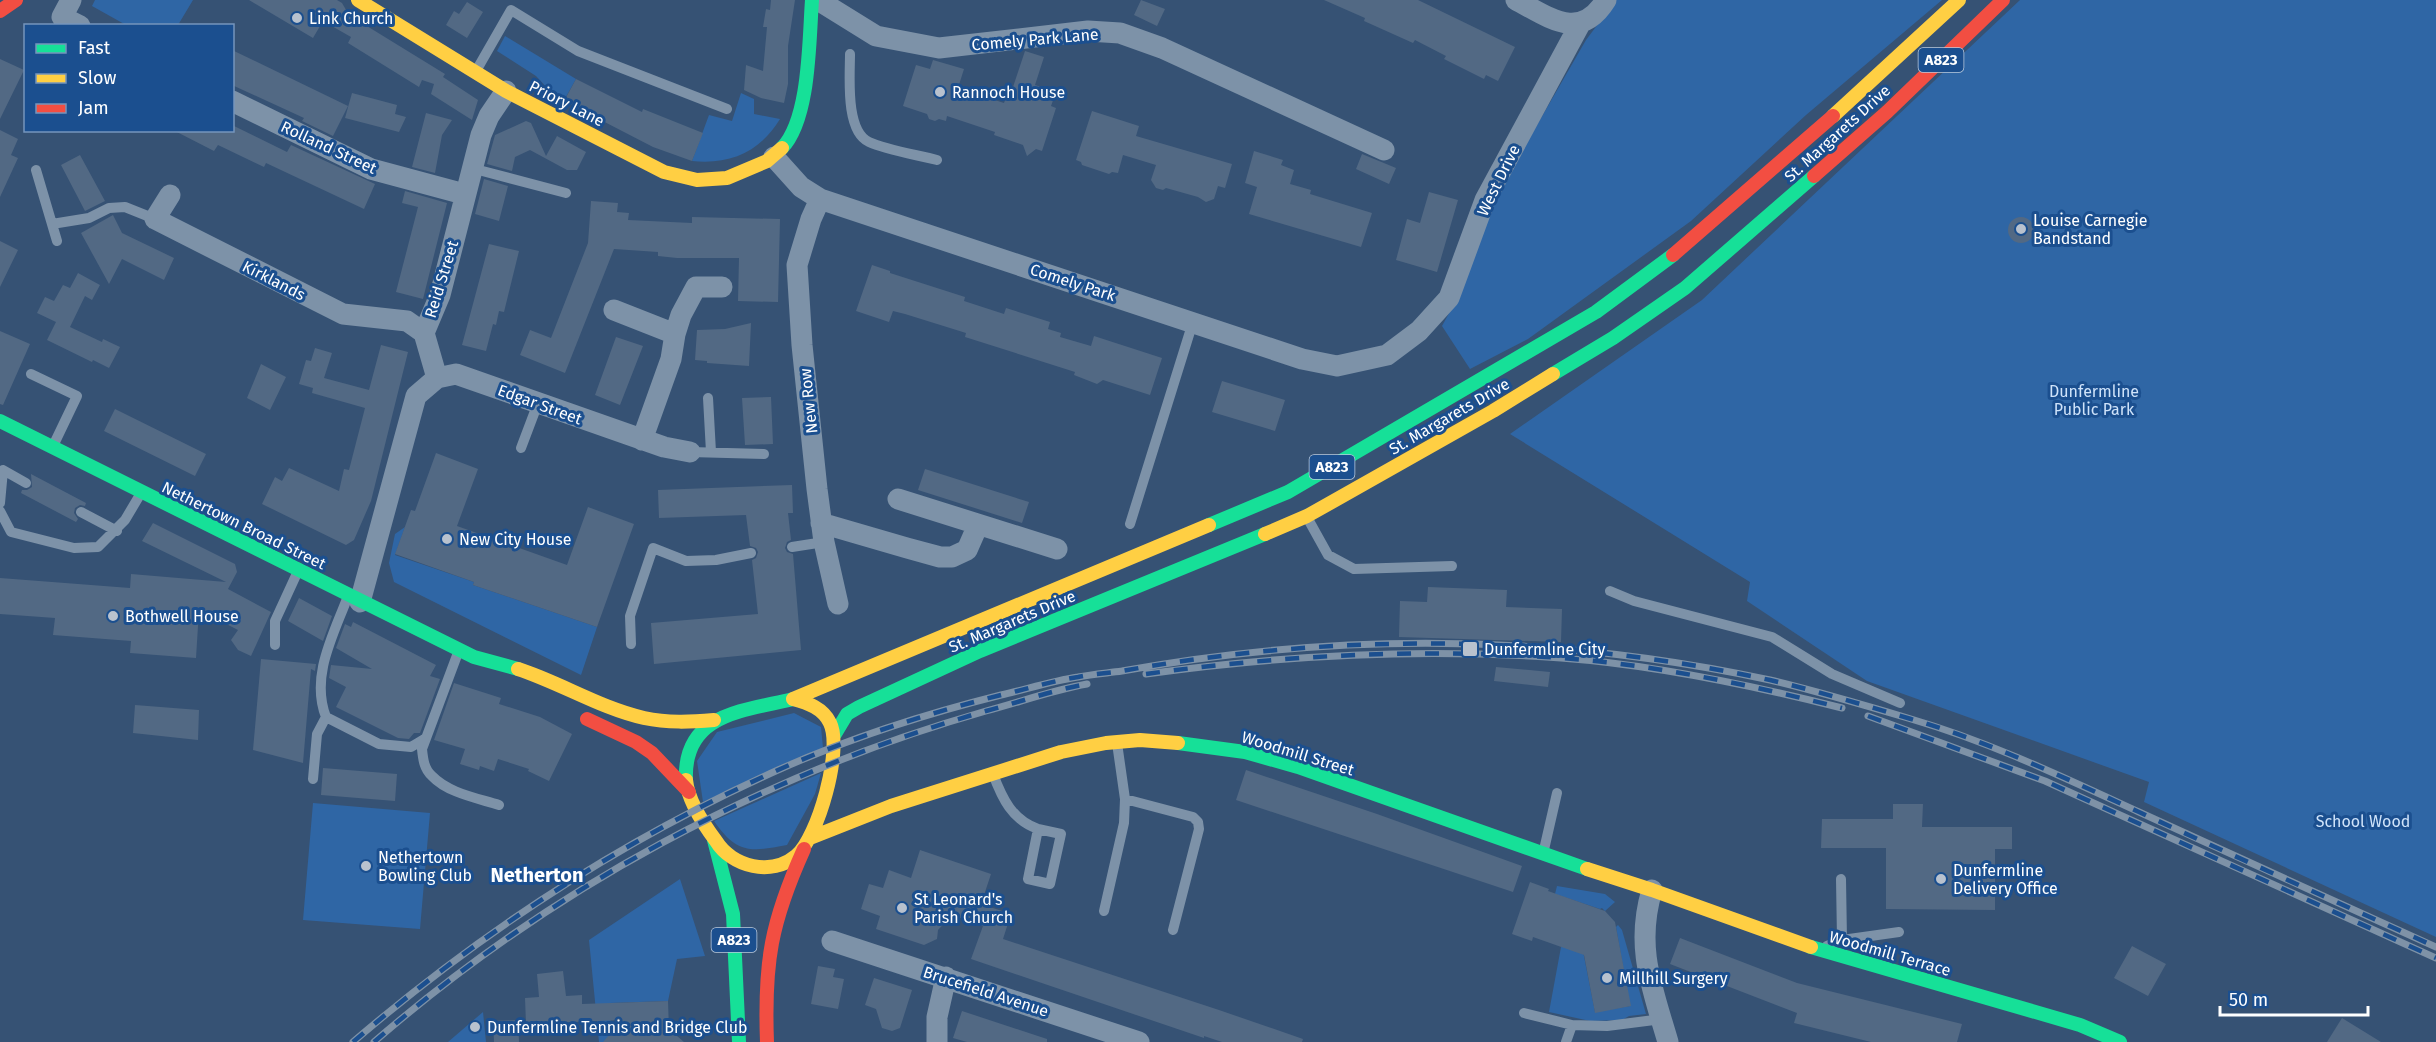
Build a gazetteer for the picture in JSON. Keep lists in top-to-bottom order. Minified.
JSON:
{"streets":{"main road":["A823","Priory Lane","St. Margarets Drive","Nethertown Broad Street","Woodmill Street","Woodmill Terrace"],"street":["Comely Park Lane","Rolland Street","West Drive","Reid Street","Kirklands","Comely Park","New Row","Edgar Street","Brucefield Avenue"]},"crossings":[["A823","St. Margarets Drive"],["A823","Nethertown Broad Street"],["A823","Woodmill Street"],["Priory Lane","Reid Street"],["Priory Lane","Comely Park"],["St. Margarets Drive","Nethertown Broad Street"],["St. Margarets Drive","Woodmill Street"],["Rolland Street","Reid Street"],["West Drive","Comely Park"],["Reid Street","Kirklands"],["Reid Street","Edgar Street"],["Comely Park","New Row"],["Nethertown Broad Street","Woodmill Street"],["Woodmill Street","Woodmill Terrace"]],"districts":["Netherton"],"parks":["Dunfermline Public Park","School Wood"],"places":{"other":["Link Church","Rannoch House","Louise Carnegie Bandstand","New City House","Bothwell House","Nethertown Bowling Club","Dunfermline Delivery Office","St Leonard's Parish Church","Millhill Surgery","Dunfermline Tennis and Bridge Club"],"transit":["Dunfermline City"]},"legend":["Fast","Slow","Jam"],"scale_bar":"50 m"}
